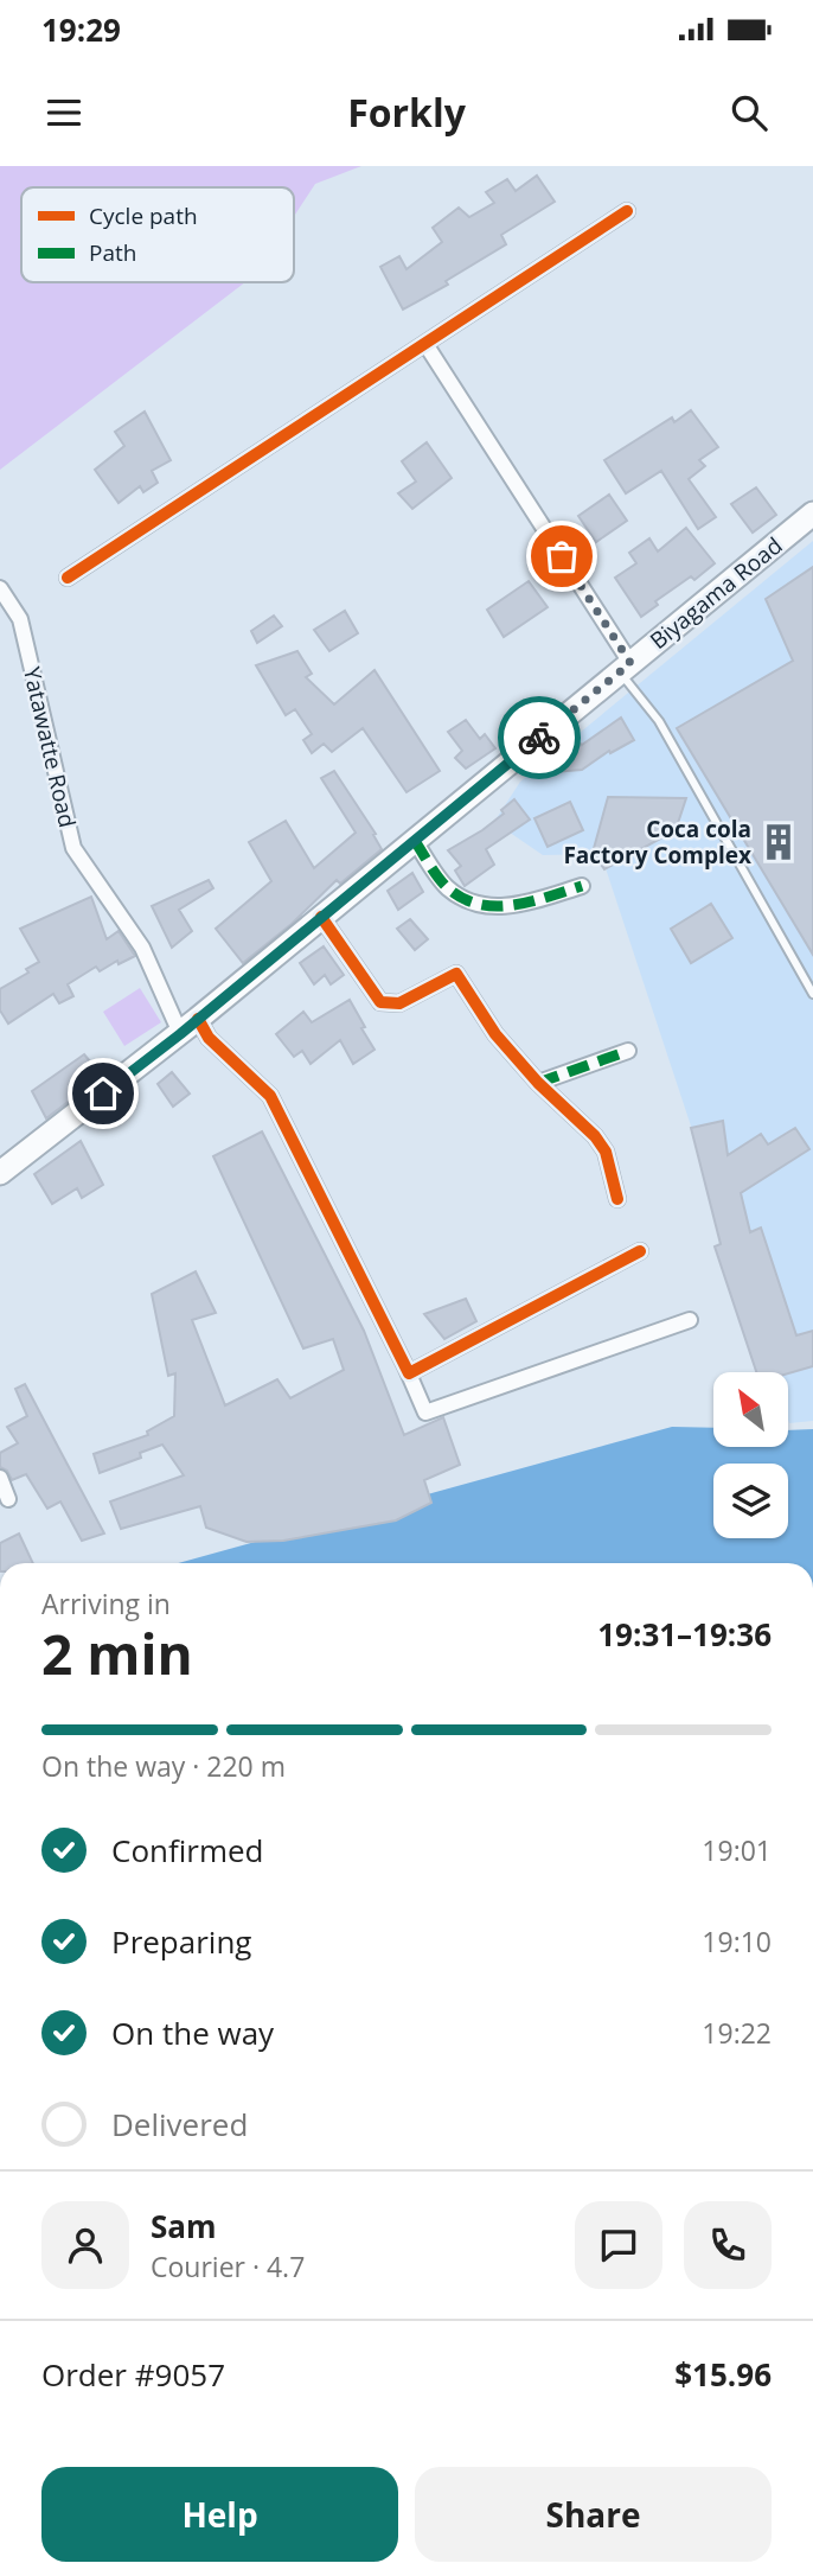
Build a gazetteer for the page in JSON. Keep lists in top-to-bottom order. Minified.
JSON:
{"streets":{"main road":["Biyagama Road"],"street":["Yatawatte Road"]},"crossings":[["Biyagama Road","Yatawatte Road"]],"places":{"building":["Coca cola Factory Complex"]},"legend":["Cycle path","Path"],"north":"top left","page":{"status":"19:29","header":"Forkly","heading":["2 min","Arriving in","19:31–19:36"],"panel":["Sam","Courier · 4.7","Order #9057","$15.96"],"bar":"On the way · 220 m","list":[["Confirmed","19:01"],["Preparing","19:10"],["On the way","19:22"],"Delivered"],"buttons":["Help","Share"]}}
